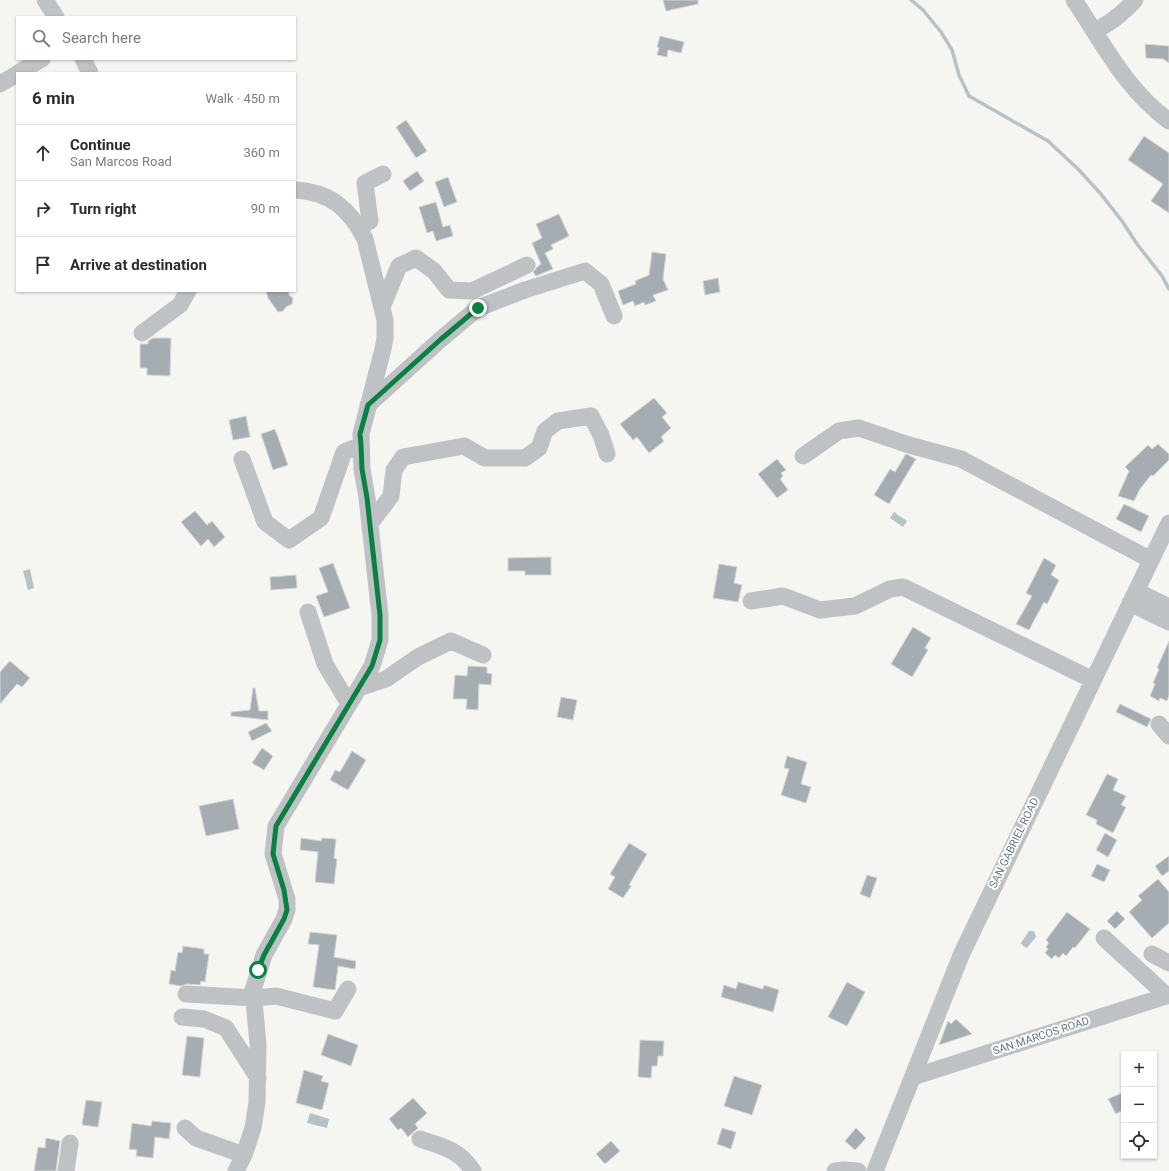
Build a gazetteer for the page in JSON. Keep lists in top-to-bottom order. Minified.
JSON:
{"streets":{"street":["SAN GABRIEL ROAD","SAN MARCOS ROAD"]},"crossings":[["SAN GABRIEL ROAD","SAN MARCOS ROAD"]],"page":{"search":"Search here","heading":["6 min","Walk · 450 m"],"list":[["Continue","San Marcos Road","360 m"],["Turn right","90 m"],"Arrive at destination"],"map_buttons":["+","−"]}}
